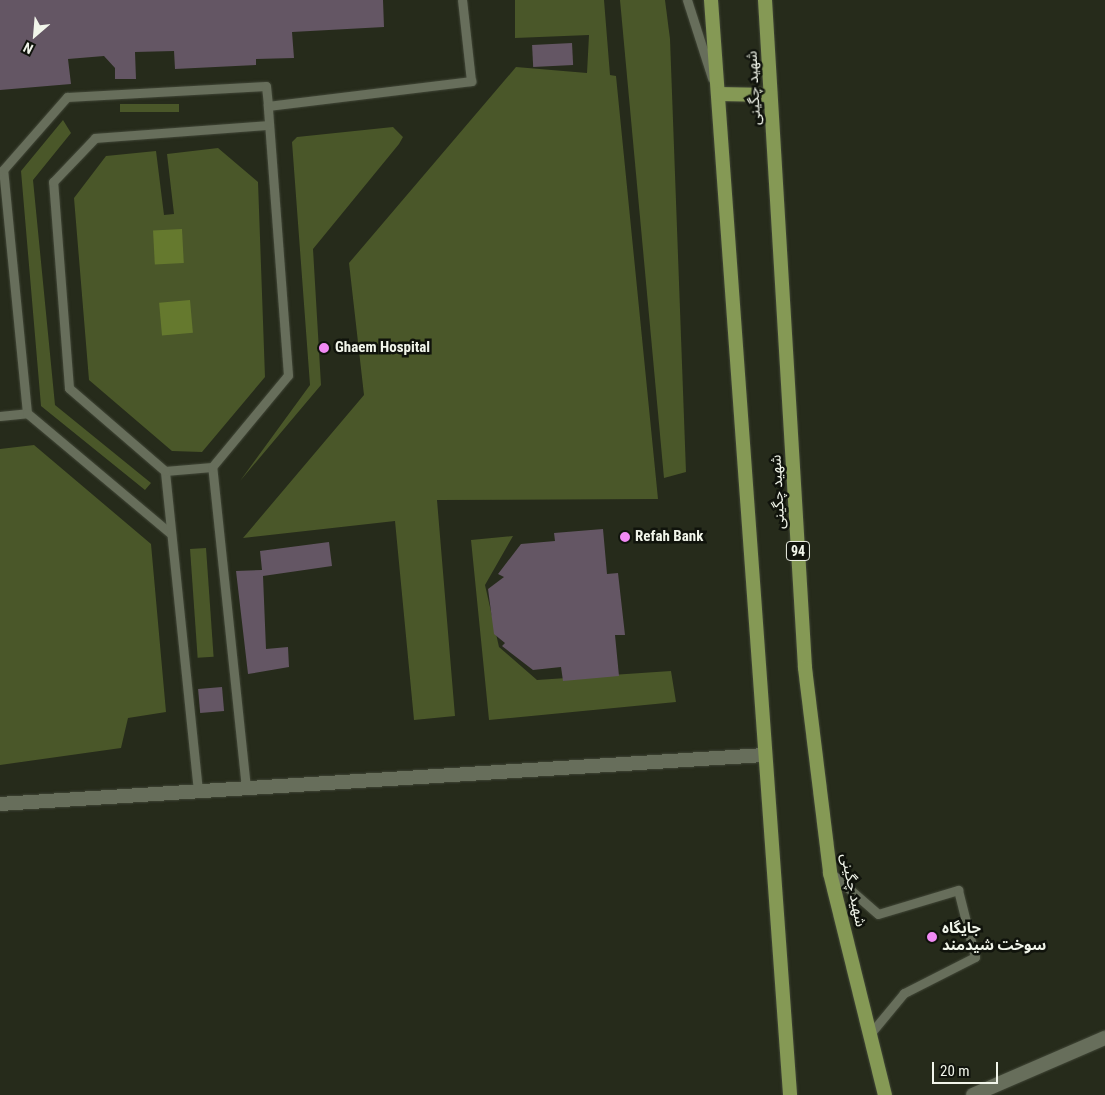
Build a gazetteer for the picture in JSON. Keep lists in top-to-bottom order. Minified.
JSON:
{"streets":{"main road":["شهید چگینی","94"]},"places":["Ghaem Hospital","Refah Bank","جایگاه سوخت شیدمند"],"scale_bar":"20 m","north":"bottom left"}
